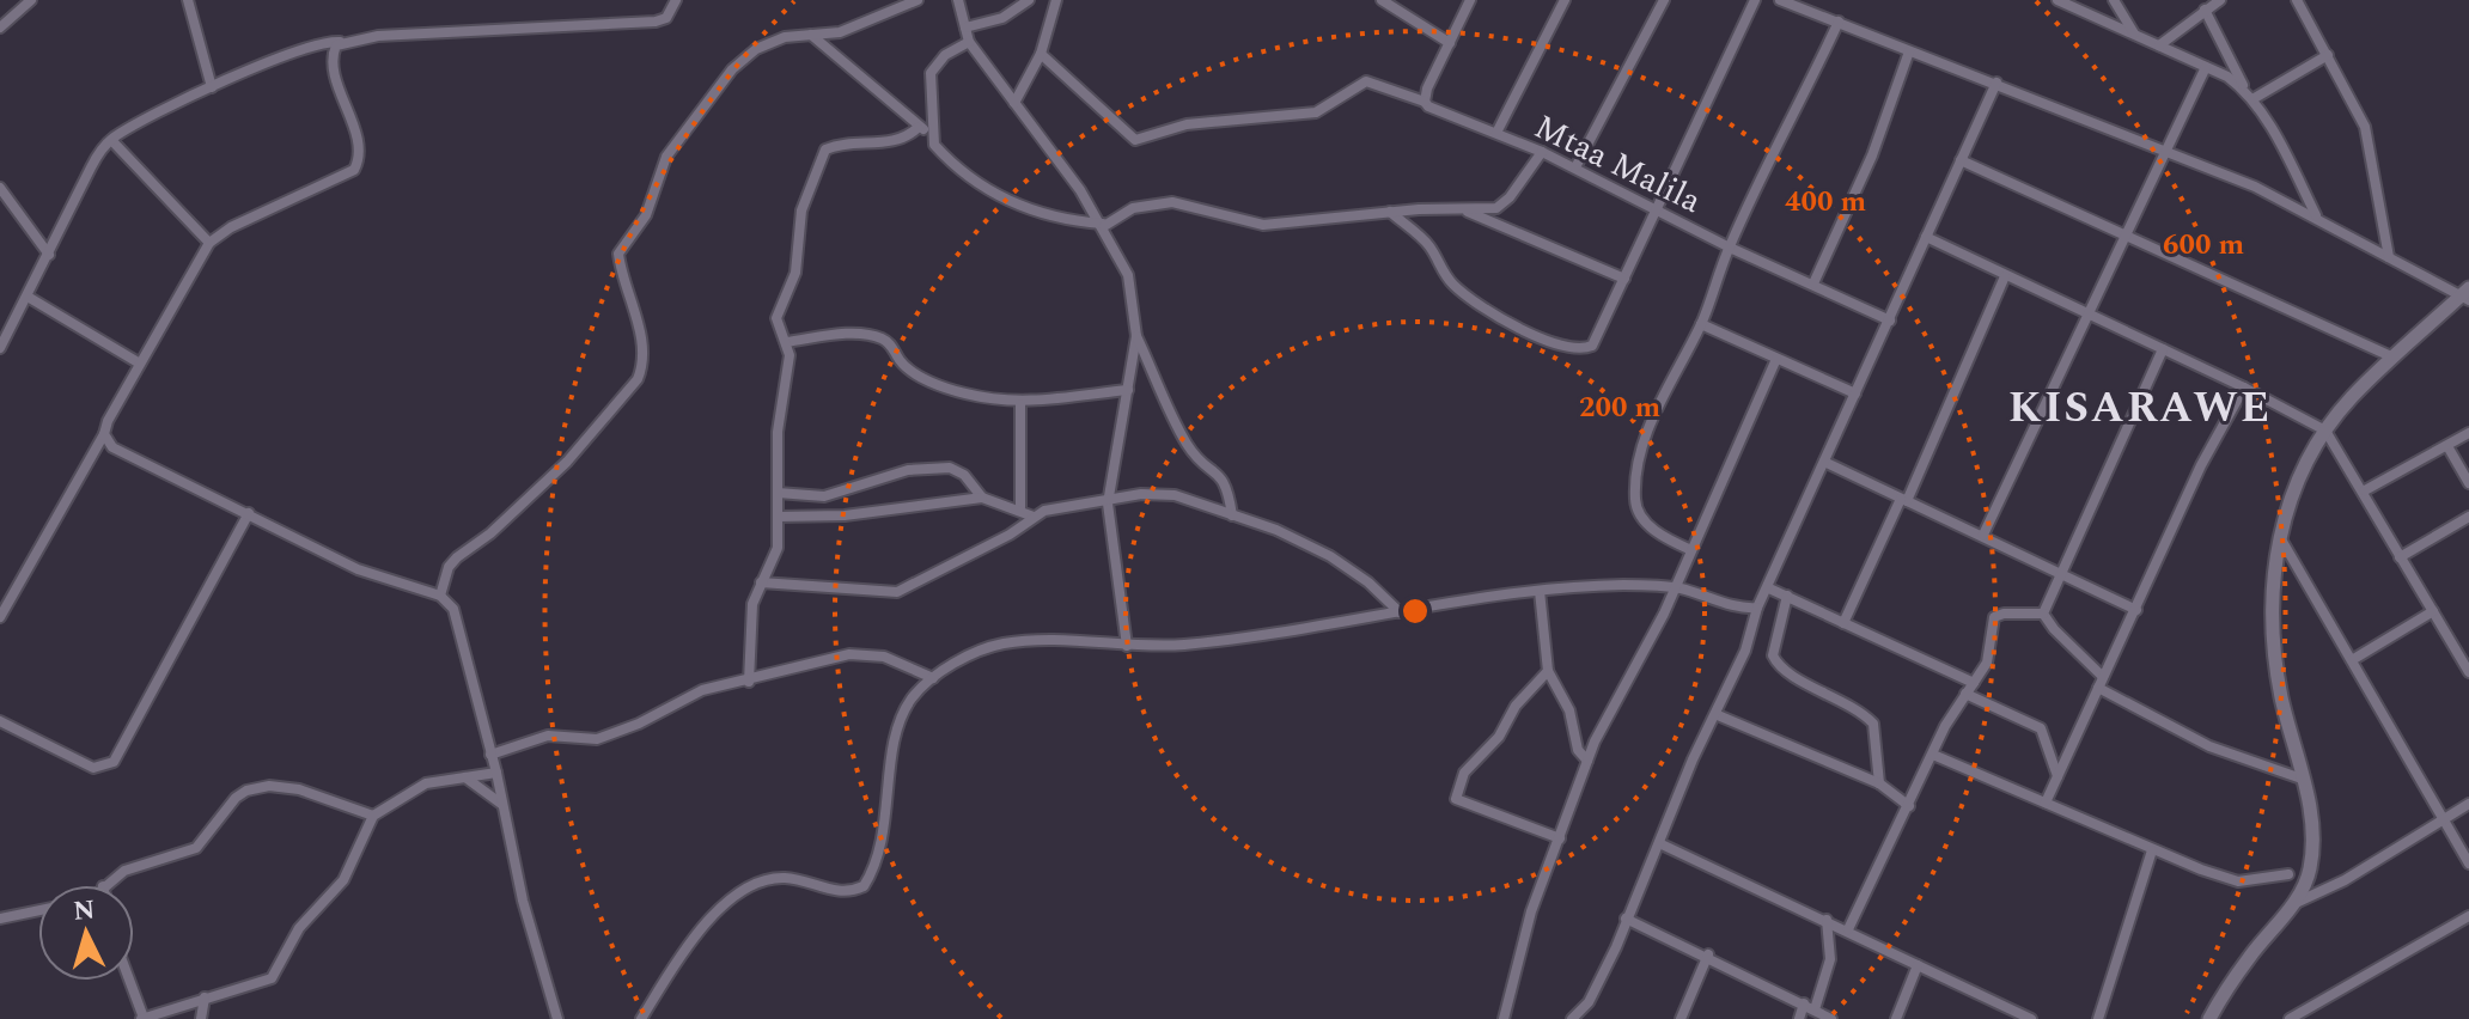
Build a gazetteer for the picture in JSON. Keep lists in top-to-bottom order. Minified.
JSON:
{"streets":{"street":["Mtaa Malila"]},"districts":["KISARAWE"],"north":"top","rings":["400 m","600 m","200 m"]}
